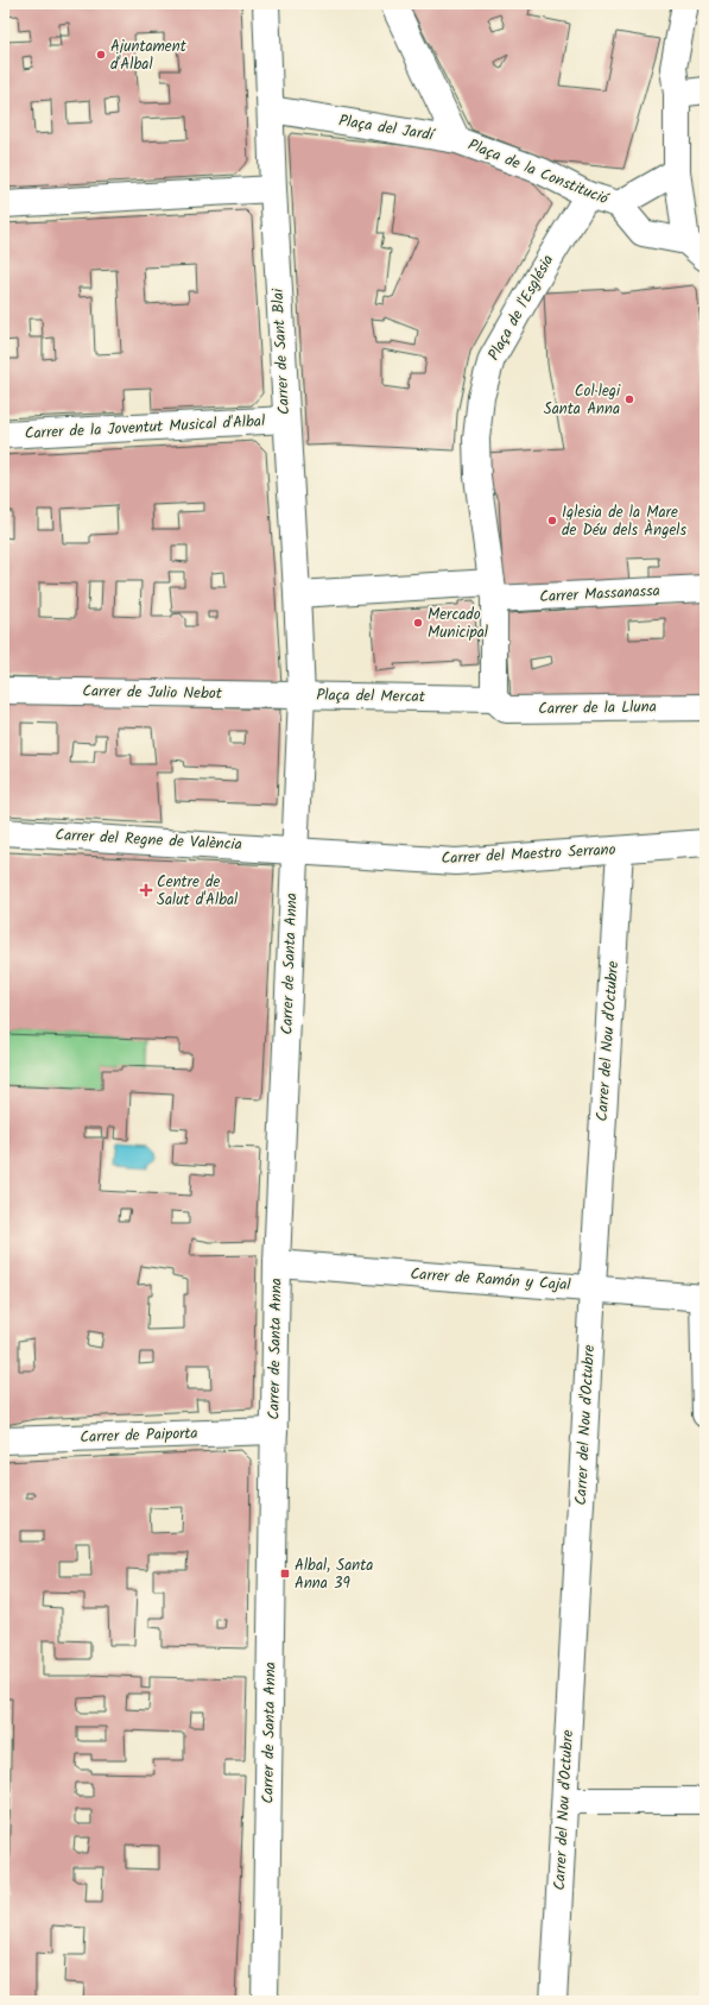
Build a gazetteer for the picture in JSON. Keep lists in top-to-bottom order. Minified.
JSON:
{"streets":{"street":["Plaça del Jardí","Plaça de la Constitució","Plaça de l'Església","Carrer de Sant Blai","Carrer de la Joventut Musical d'Albal","Carrer Massanassa","Carrer de Julio Nebot","Plaça del Mercat","Carrer de la Lluna","Carrer del Regne de València","Carrer del Maestro Serrano","Carrer de Santa Anna","Carrer del Nou d'Octubre","Carrer de Ramón y Cajal","Carrer de Paiporta"]},"crossings":[["Plaça del Jardí","Plaça de la Constitució"],["Plaça del Jardí","Carrer de Sant Blai"],["Plaça de la Constitució","Plaça de l'Església"],["Plaça de l'Església","Carrer Massanassa"],["Carrer de Sant Blai","Carrer de la Joventut Musical d'Albal"],["Carrer de Sant Blai","Plaça del Mercat"],["Carrer de Julio Nebot","Plaça del Mercat"],["Carrer de Julio Nebot","Carrer de Santa Anna"],["Plaça del Mercat","Carrer de la Lluna"],["Plaça del Mercat","Carrer de Santa Anna"],["Carrer del Regne de València","Carrer del Maestro Serrano"],["Carrer del Regne de València","Carrer de Santa Anna"],["Carrer del Maestro Serrano","Carrer de Santa Anna"],["Carrer del Maestro Serrano","Carrer del Nou d'Octubre"],["Carrer de Santa Anna","Carrer de Ramón y Cajal"],["Carrer de Santa Anna","Carrer de Paiporta"],["Carrer del Nou d'Octubre","Carrer de Ramón y Cajal"]],"places":{"other":["Ajuntament d'Albal","Col·legi Santa Anna","Iglesia de la Mare de Déu dels Àngels","Mercado Municipal"],"health":["Centre de Salut d'Albal"],"transit":["Albal, Santa Anna 39"]}}
